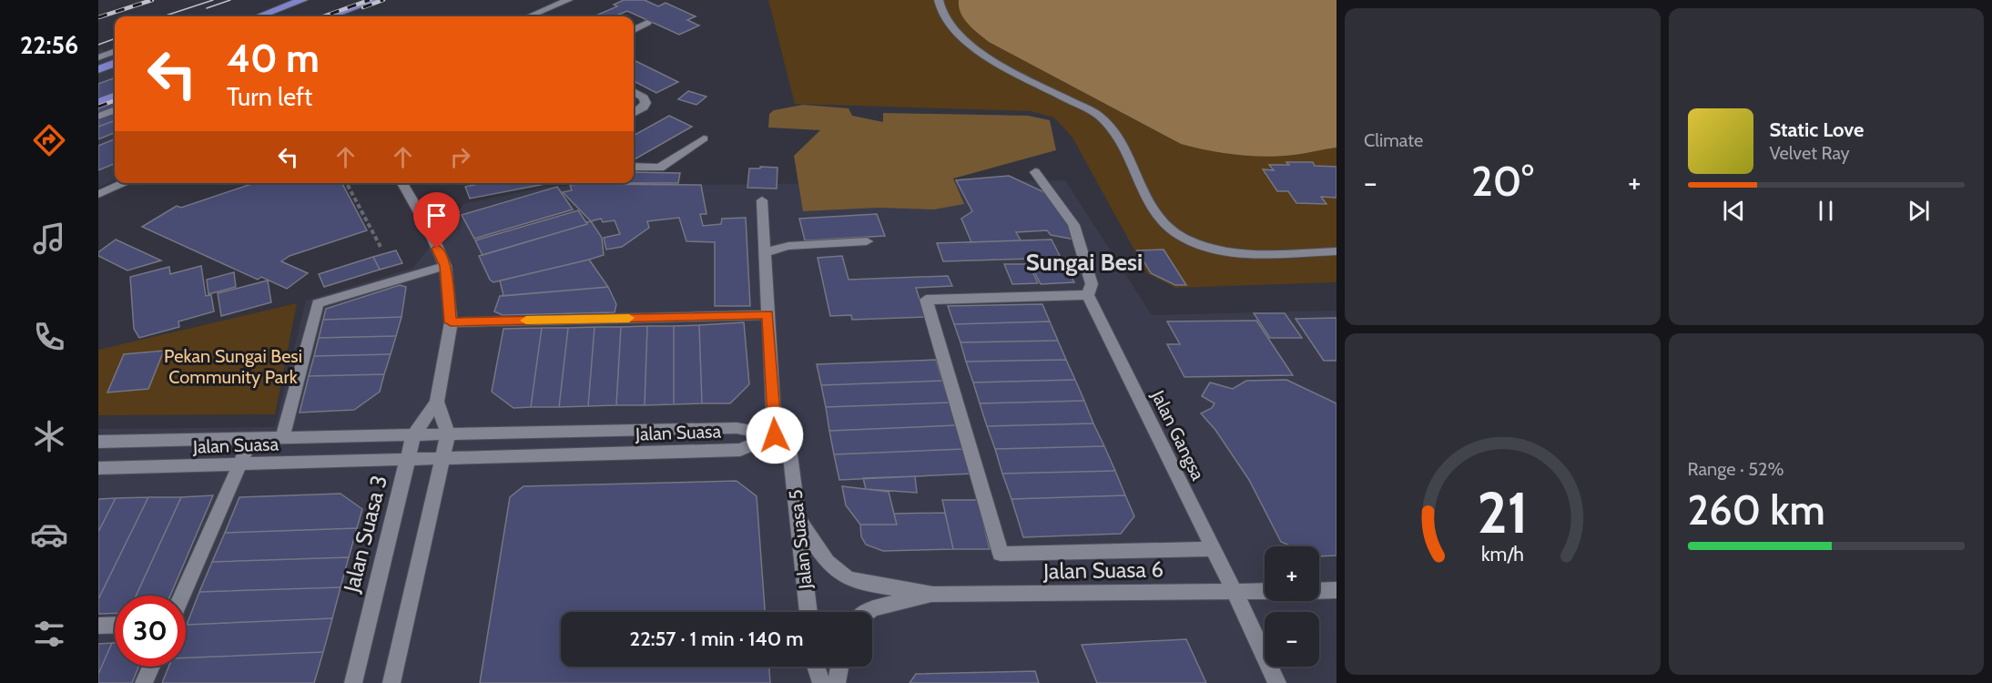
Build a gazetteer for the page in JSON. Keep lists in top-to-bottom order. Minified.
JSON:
{"streets":{"street":["Jalan Suasa","Jalan Gangsa","Jalan Suasa 3","Jalan Suasa 5","Jalan Suasa 6"]},"crossings":[["Jalan Suasa","Jalan Suasa 3"],["Jalan Suasa","Jalan Suasa 5"],["Jalan Gangsa","Jalan Suasa 6"],["Jalan Suasa 5","Jalan Suasa 6"]],"districts":["Sungai Besi"],"parks":["Pekan Sungai Besi Community Park"],"page":{"tabs":"22:56","tile":["Climate",["Range · 52%","260 km"]],"turn":["40 m","Turn left"],"song":["Static Love","Velvet Ray"],"heat":["−","20°","+"],"map_buttons":["+","−"],"limit":"30","trip":"22:57 · 1 min · 140 m","gauge":["21","km/h"]}}
